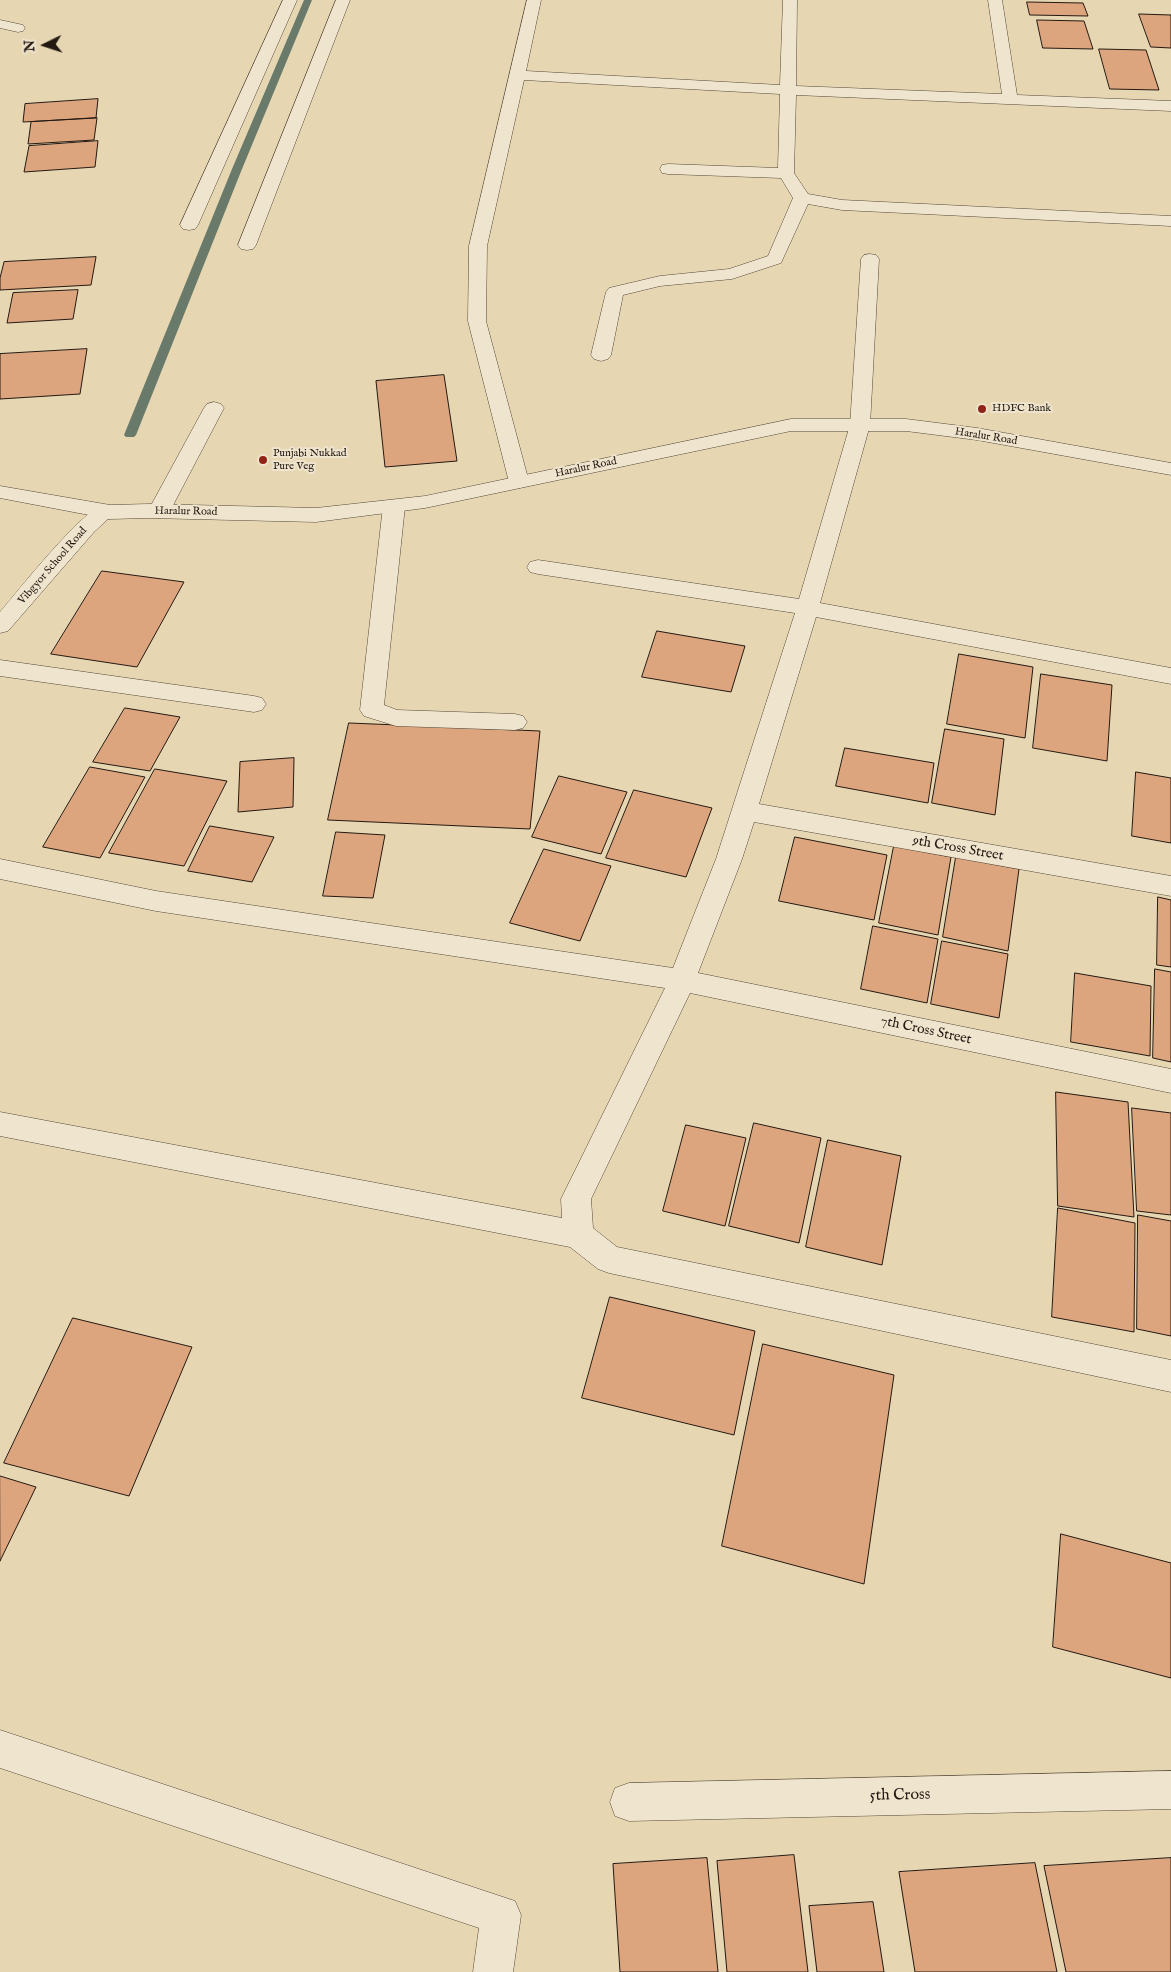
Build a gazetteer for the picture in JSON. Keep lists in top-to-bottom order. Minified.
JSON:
{"streets":{"street":["Haralur Road","Vibgyor School Road","9th Cross Street","7th Cross Street","5th Cross"]},"crossings":[["Haralur Road","Vibgyor School Road"]],"places":["HDFC Bank","Punjabi Nukkad Pure Veg"],"north":"left"}
